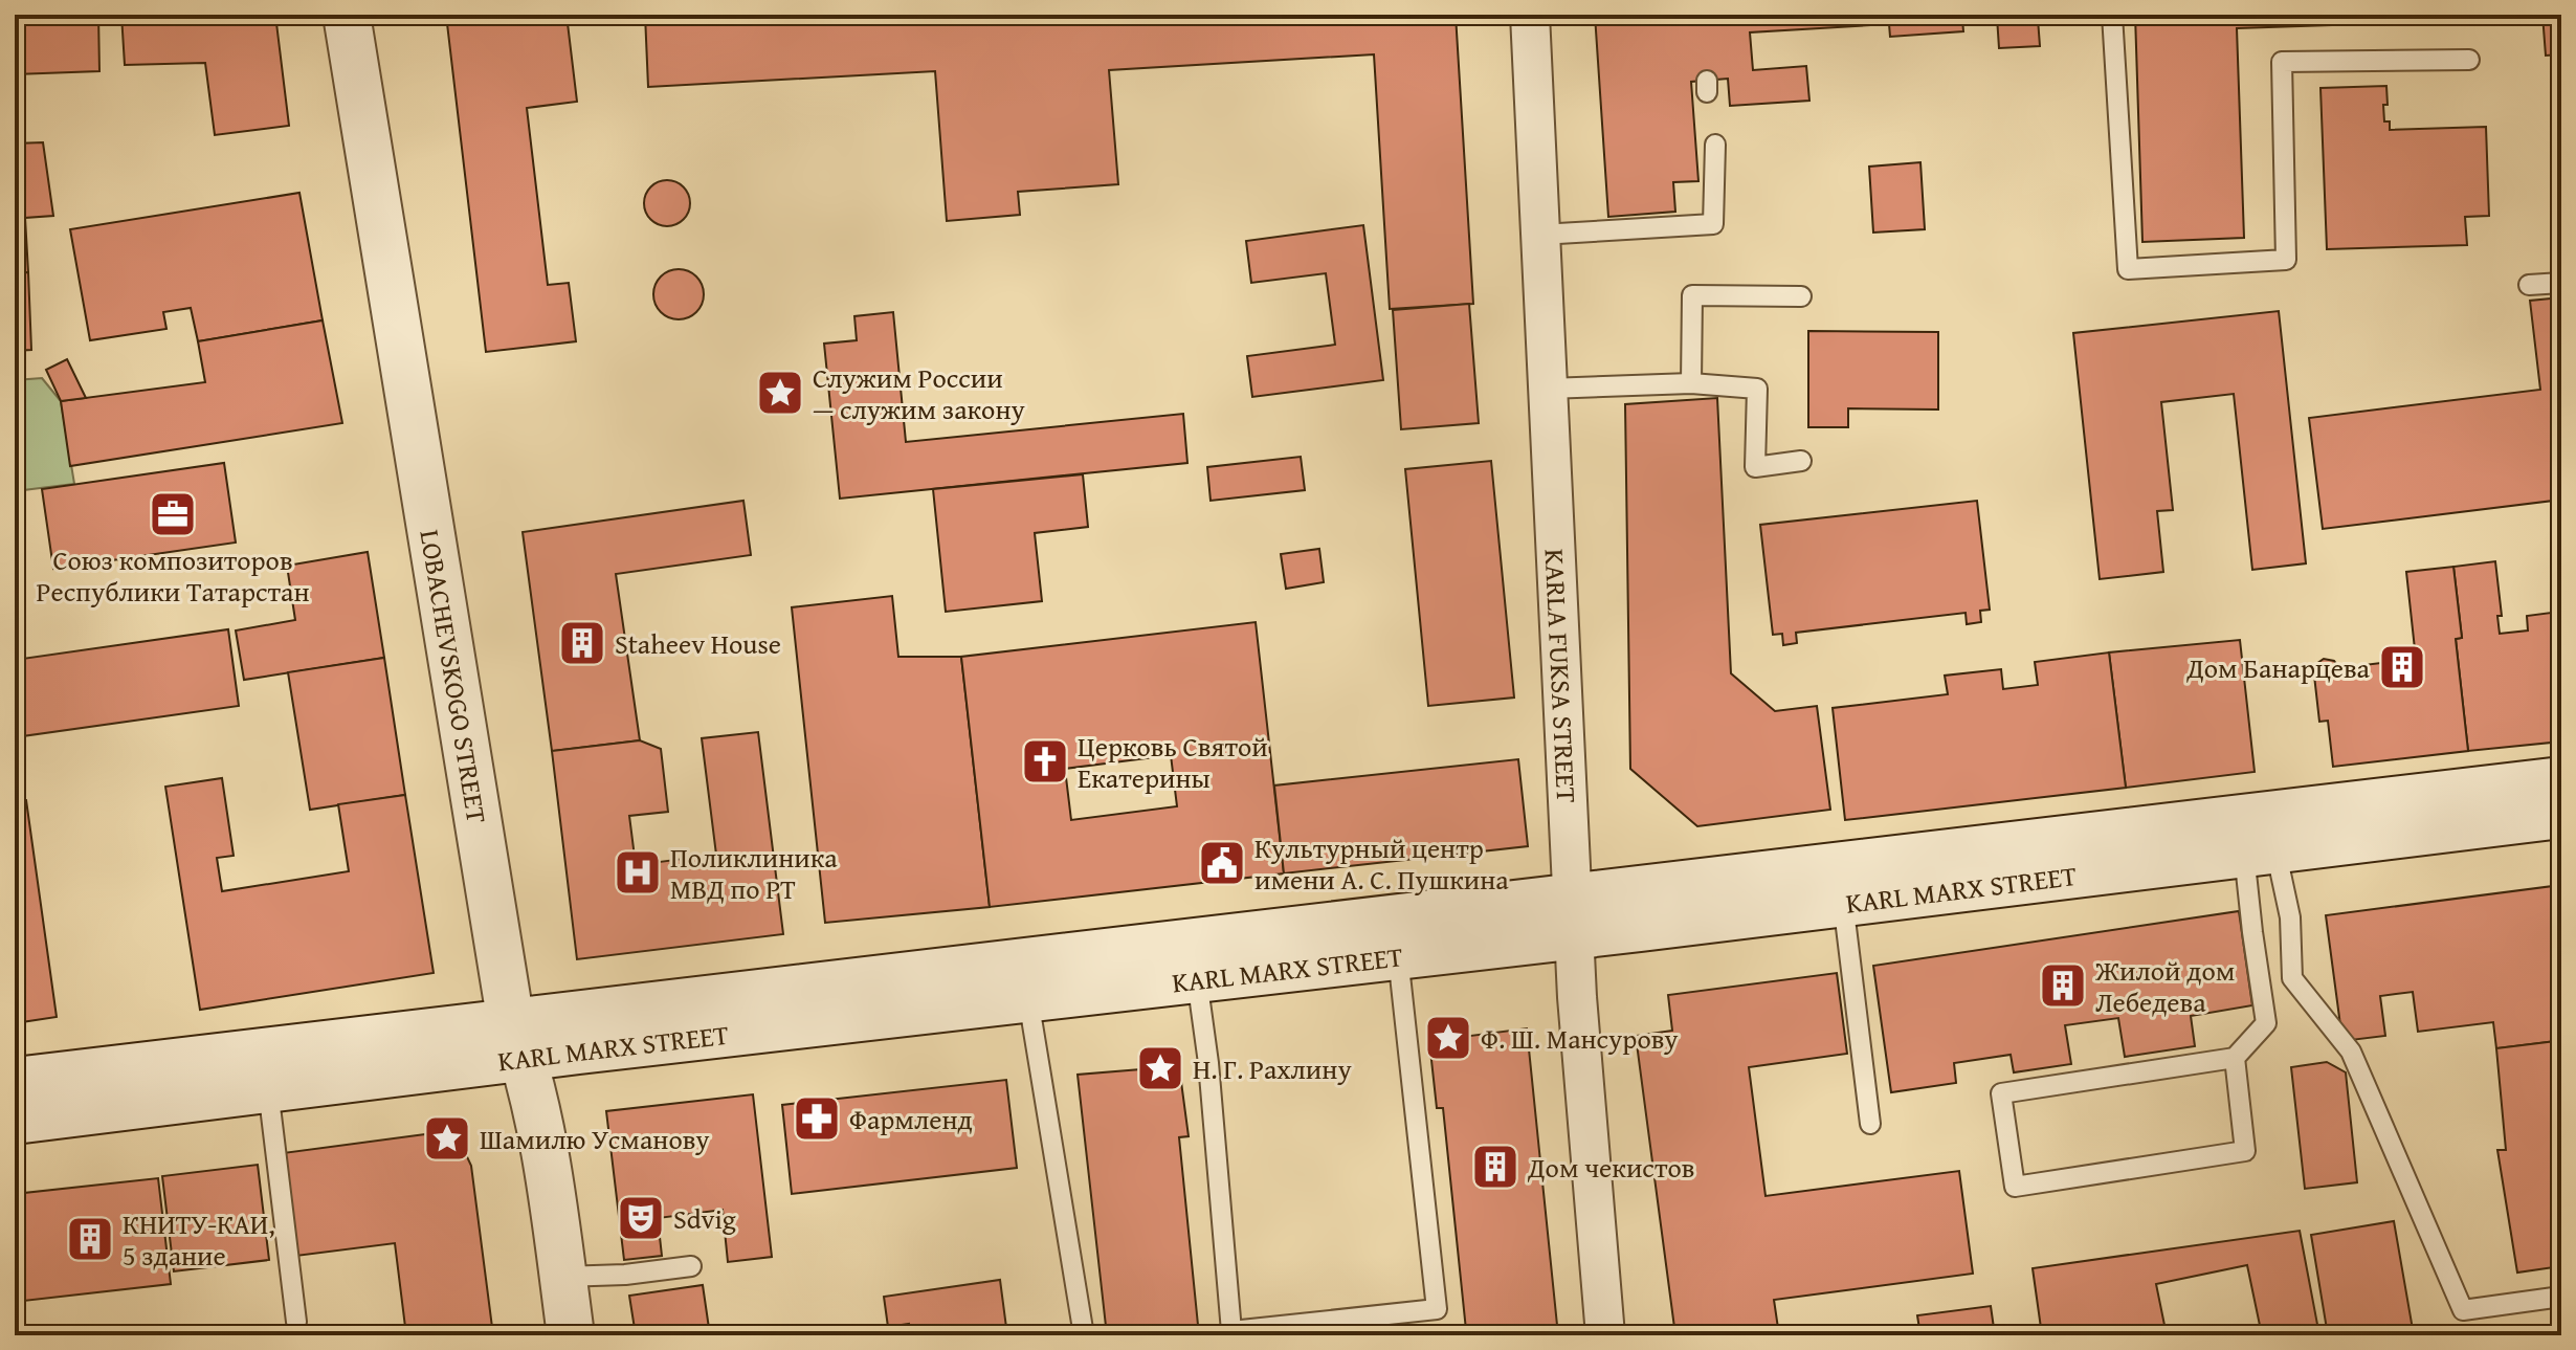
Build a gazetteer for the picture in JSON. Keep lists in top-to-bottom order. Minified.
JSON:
{"streets":{"main road":["LOBACHEVSKOGO STREET","KARL MARX STREET"],"street":["KARLA FUKSA STREET"]},"crossings":[["KARLA FUKSA STREET","KARL MARX STREET"],["LOBACHEVSKOGO STREET","KARL MARX STREET"]],"places":{"place":["Служим России — служим закону","Ф. Ш. Мансурову","Н. Г. Рахлину","Шамилю Усманову"],"office":["Союз композиторов Республики Татарстан"],"building":["Staheev House","Дом Банарцева","Жилой дом Лебедева","Дом чекистов","КНИТУ-КАИ, 5 здание"],"church":["Церковь Святой Екатерины"],"public building":["Культурный центр имени А. С. Пушкина"],"hospital":["Поликлиника МВД по РТ"],"pharmacy":["Фармленд"],"theatre":["Sdvig"]}}
